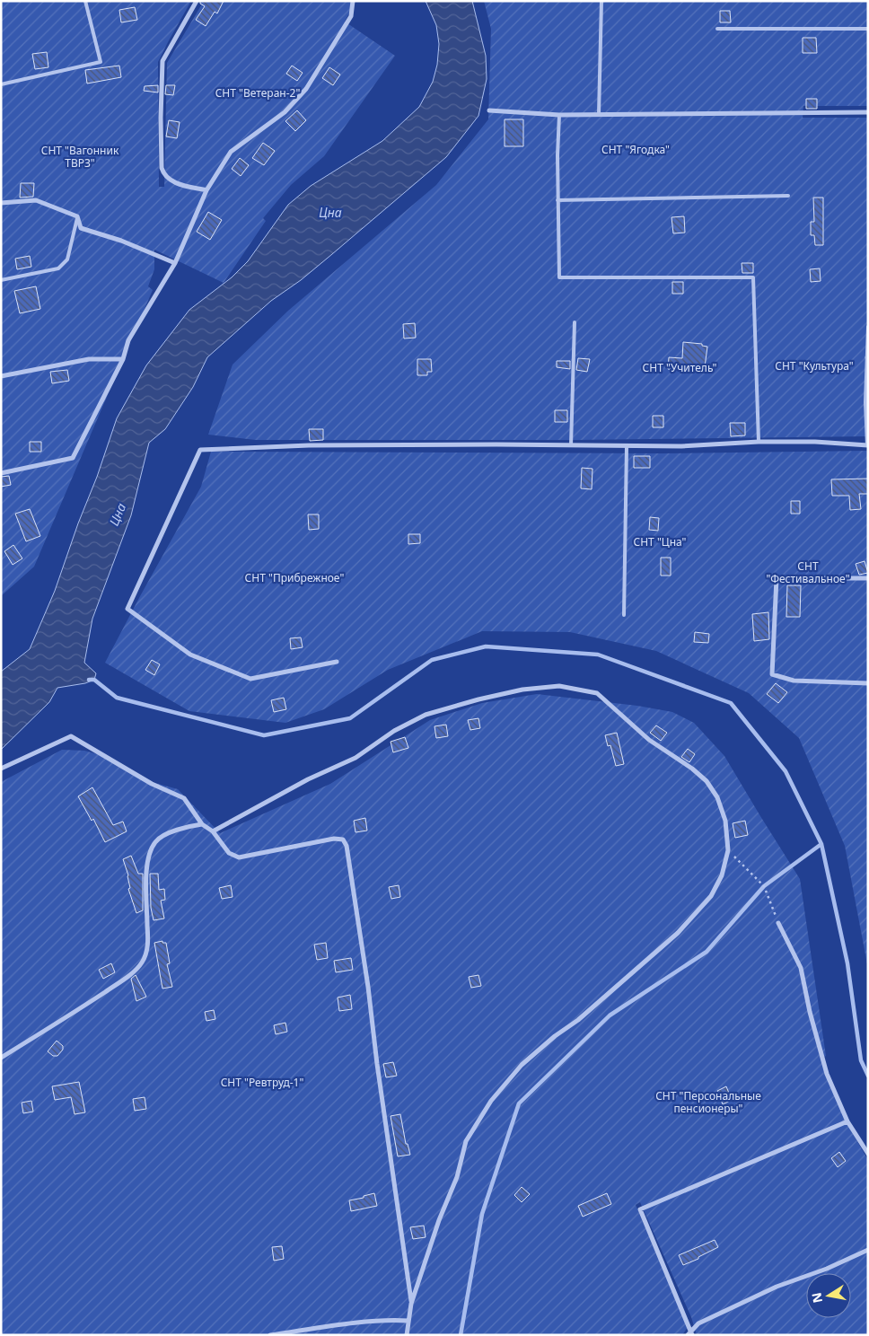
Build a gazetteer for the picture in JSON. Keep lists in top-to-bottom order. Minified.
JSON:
{"water":["Цна"],"parks":["СНТ \"Ветеран-2\"","СНТ \"Ягодка\"","СНТ \"Вагонник ТВРЗ\"","СНТ \"Культура\"","СНТ \"Учитель\"","СНТ \"Цна\"","СНТ \"Фестивальное\"","СНТ \"Прибрежное\"","СНТ \"Ревтруд-1\"","СНТ \"Персональные пенсионеры\""],"north":"left"}
